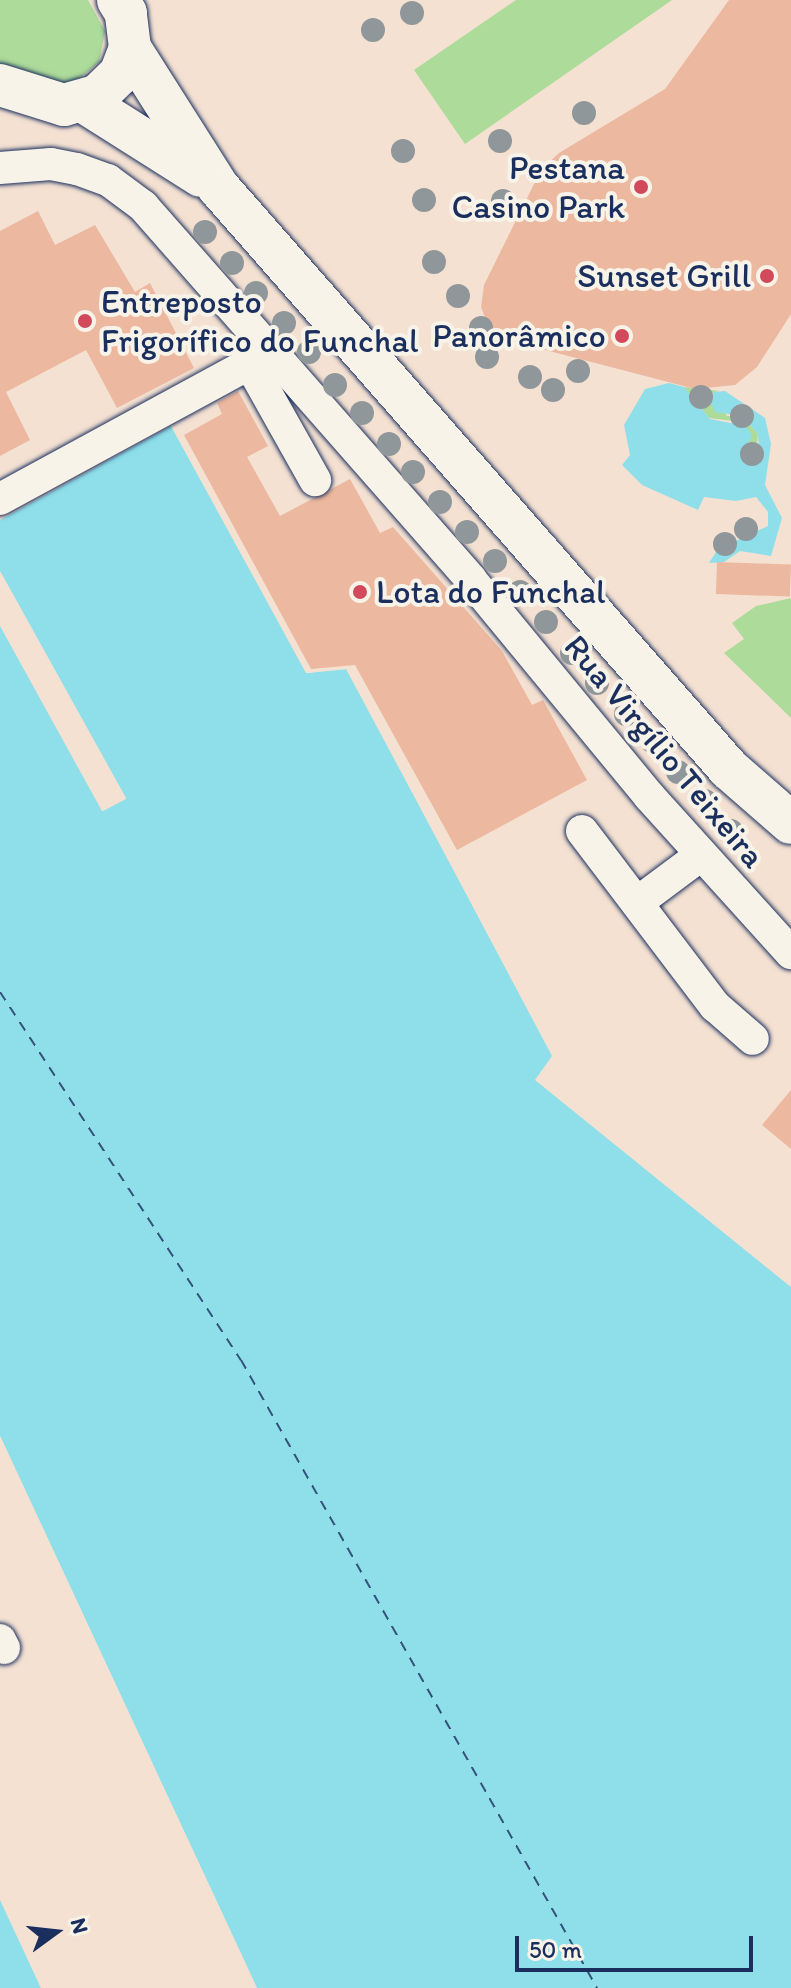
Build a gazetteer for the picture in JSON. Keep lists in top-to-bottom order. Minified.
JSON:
{"streets":{"lane":["Rua Virgílio Teixeira"]},"places":["Pestana Casino Park","Sunset Grill","Entreposto Frigorífico do Funchal","Panorâmico","Lota do Funchal"],"scale_bar":"50 m","north":"right"}
